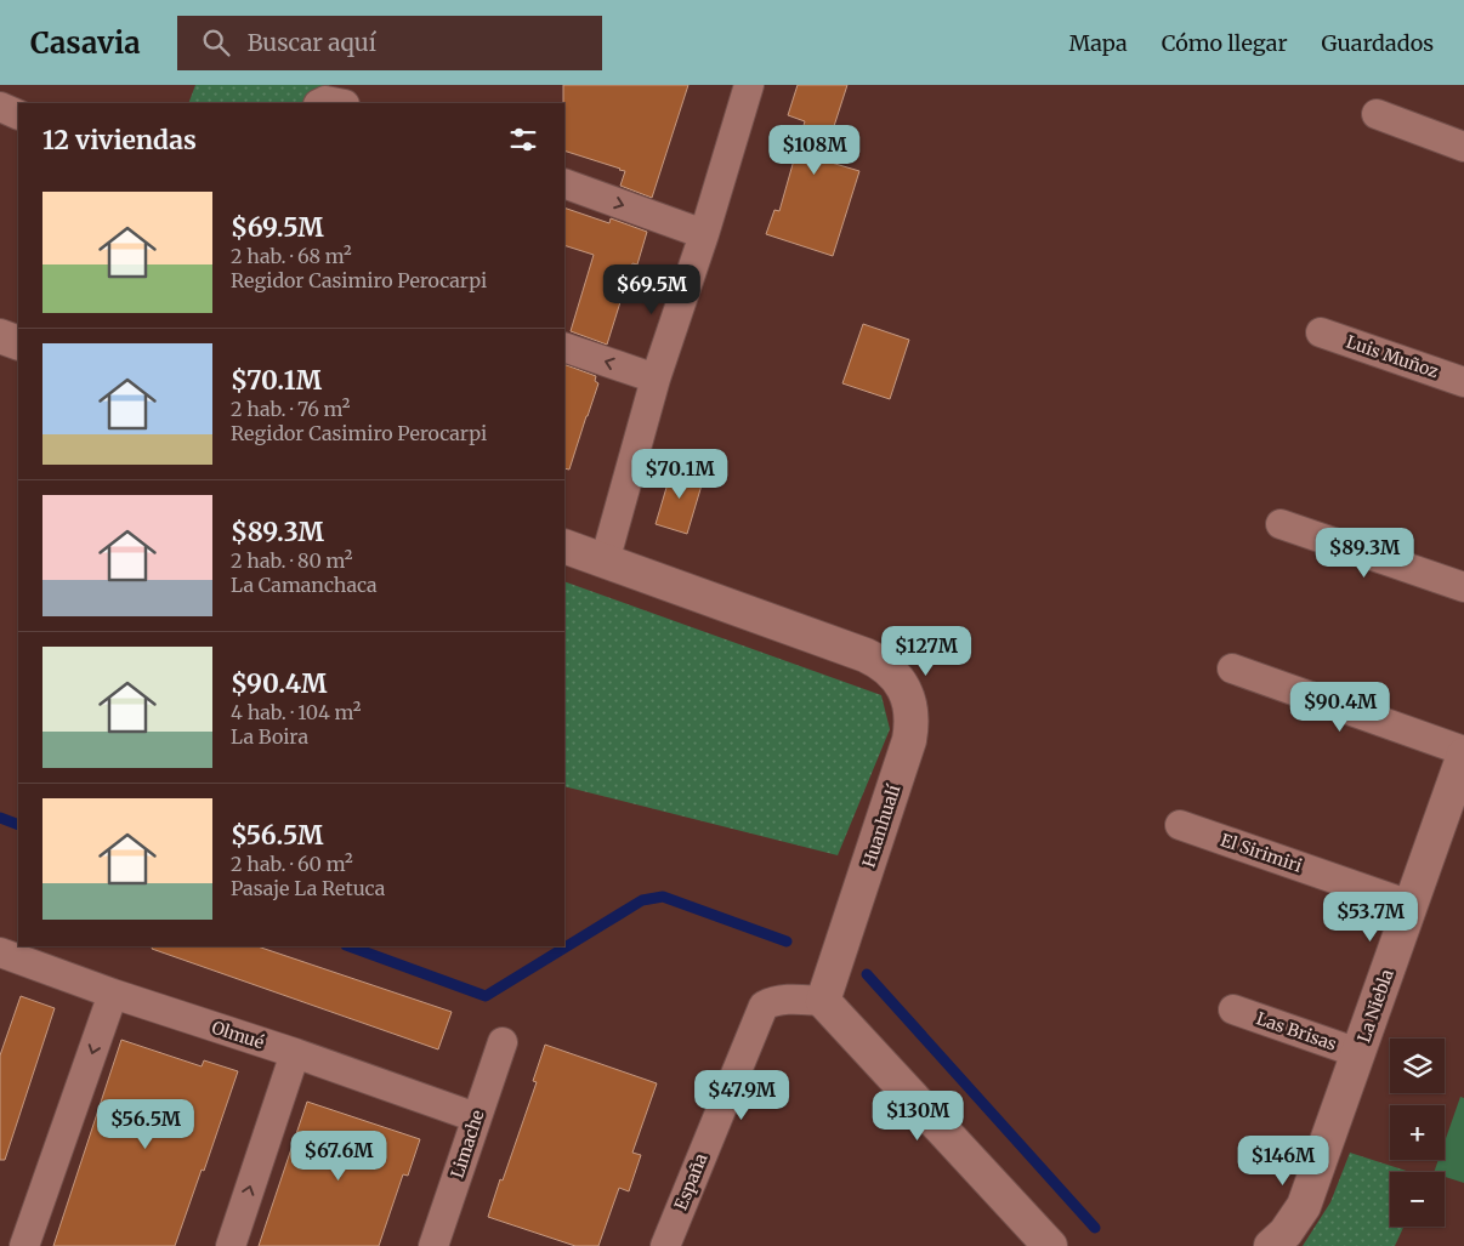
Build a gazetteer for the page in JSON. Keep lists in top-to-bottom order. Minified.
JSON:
{"streets":{"street":["Luis Muñoz","Huanhualí","El Sirimiri","La Niebla","Las Brisas","Olmué","Limache","España"]},"crossings":[["Huanhualí","España"],["El Sirimiri","La Niebla"],["La Niebla","Las Brisas"],["Olmué","Limache"]],"page":{"header":"Casavia","search":"Buscar aquí","nav":["Mapa","Cómo llegar","Guardados"],"heading":"12 viviendas","price":["$108M","$69.5M","$70.1M","$89.3M","$127M","$90.4M","$53.7M","$47.9M","$130M","$56.5M","$67.6M","$146M"],"list":[{"name":"$69.5M","note":"2 hab. · 68 m² · Regidor Casimiro Perocarpi"},{"name":"$70.1M","note":"2 hab. · 76 m² · Regidor Casimiro Perocarpi"},{"name":"$89.3M","note":"2 hab. · 80 m² · La Camanchaca"},{"name":"$90.4M","note":"4 hab. · 104 m² · La Boira"},{"name":"$56.5M","note":"2 hab. · 60 m² · Pasaje La Retuca"}],"map_buttons":["+","−"]}}
